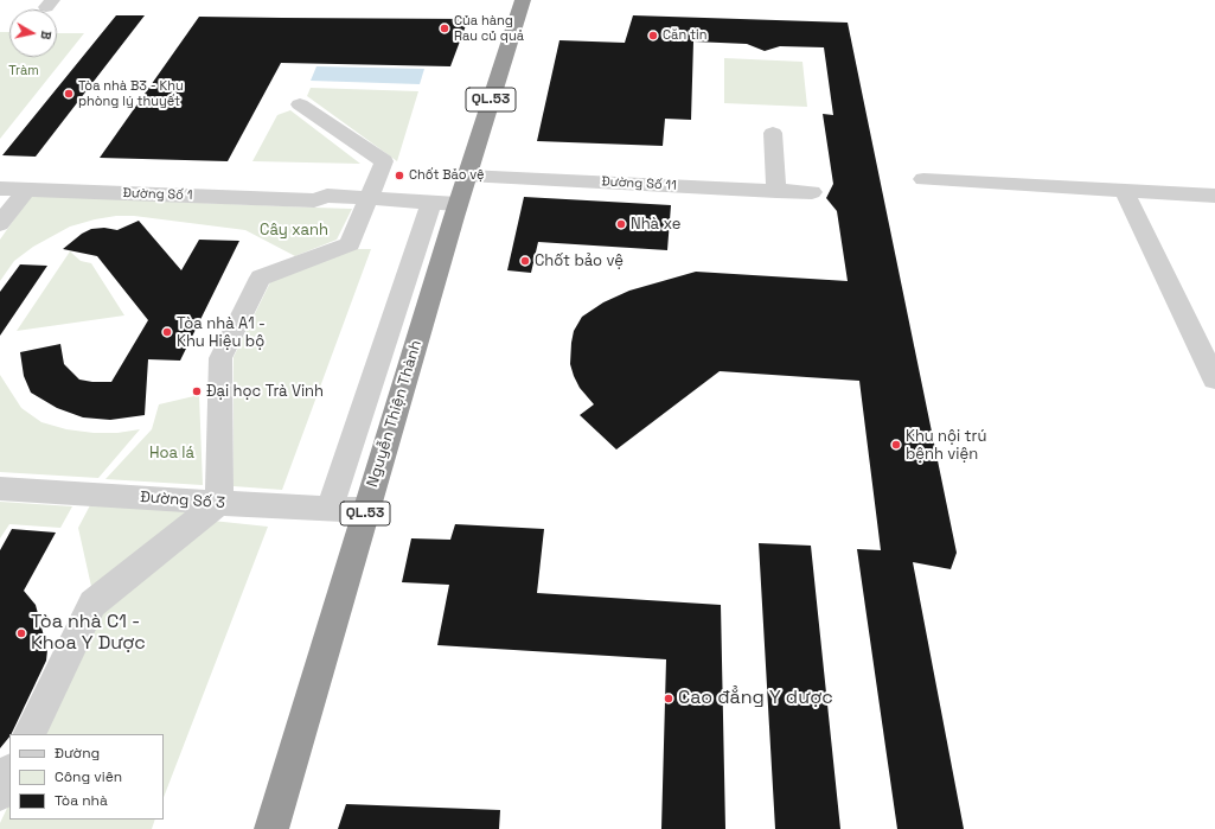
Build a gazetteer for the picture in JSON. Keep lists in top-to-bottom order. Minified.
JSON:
{"streets":{"highway":["QL.53","Nguyễn Thiện Thành"],"street":["Đường Số 11","Đường Số 1","Đường Số 3"]},"crossings":[["Đường Số 11","Nguyễn Thiện Thành"],["Đường Số 1","Nguyễn Thiện Thành"],["Nguyễn Thiện Thành","Đường Số 3"]],"parks":["Tràm","Cây xanh","Hoa lá"],"places":["Của hàng Rau củ quả","Căn tin","Tòa nhà B3 - Khu phòng lý thuyết","Chốt Bảo vệ","Nhà xe","Chốt bảo vệ","Tòa nhà A1 - Khu Hiệu bộ","Đại học Trà Vinh","Khu nội trú bệnh viện","Tòa nhà C1 - Khoa Y Dược","Cao đẳng Y dược"],"legend":["Đường","Công viên","Tòa nhà"],"north":"right"}
